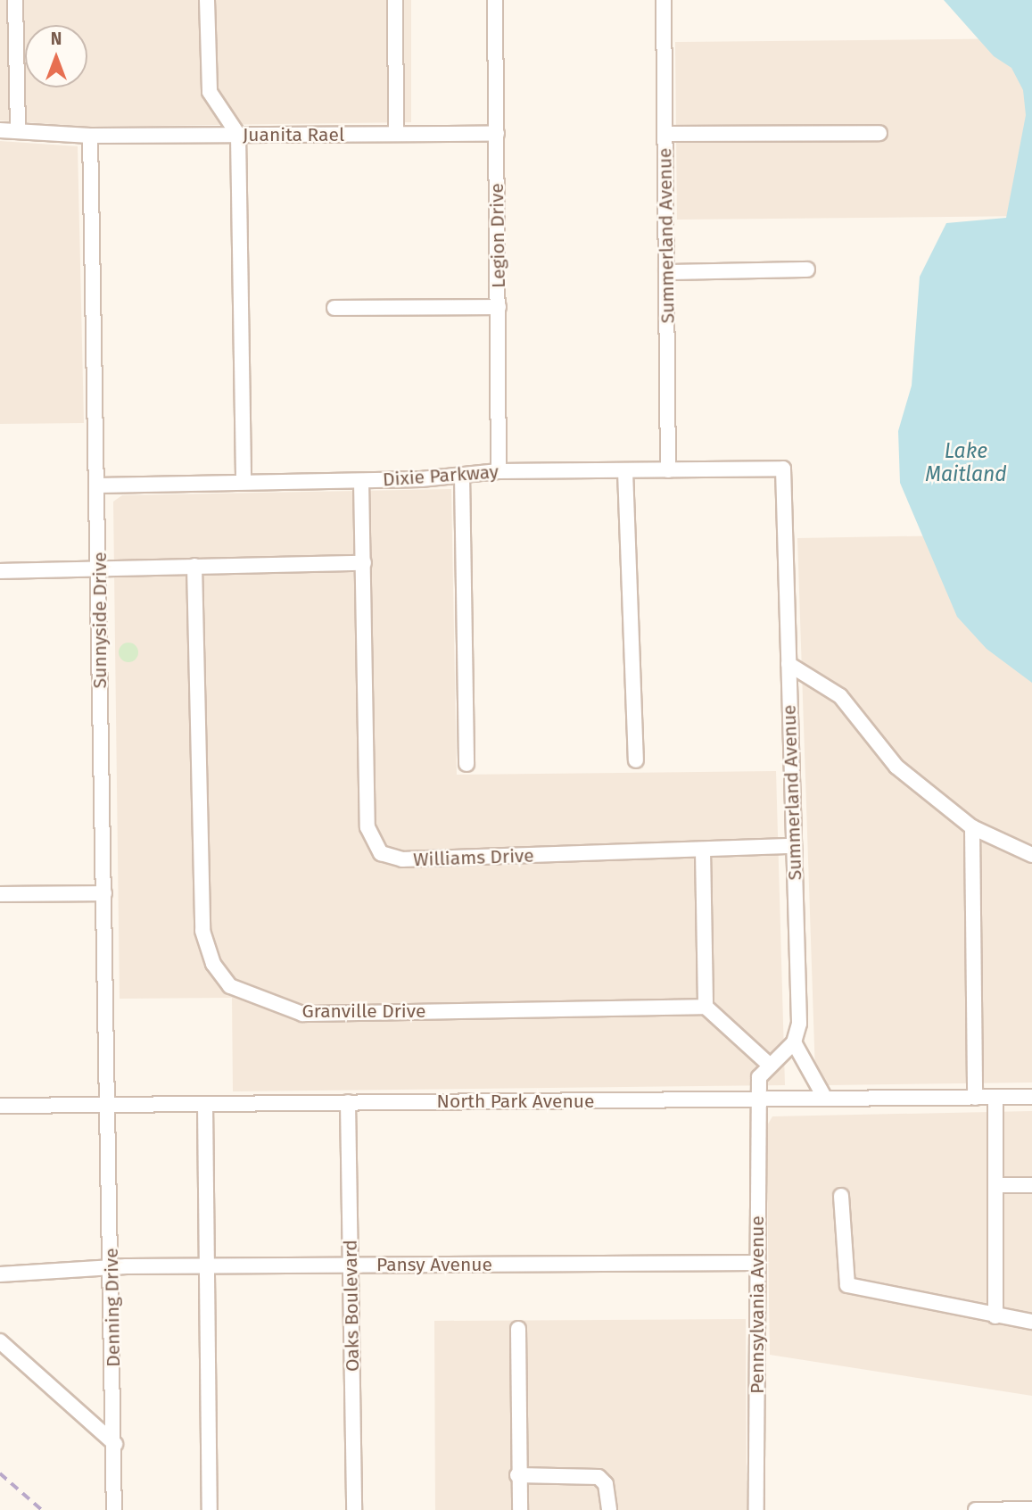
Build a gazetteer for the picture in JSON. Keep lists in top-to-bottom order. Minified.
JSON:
{"streets":{"street":["Juanita Rael","Legion Drive","Summerland Avenue","Dixie Parkway","Sunnyside Drive","Williams Drive","Granville Drive","North Park Avenue","Pansy Avenue","Pennsylvania Avenue","Oaks Boulevard","Denning Drive"]},"crossings":[["Juanita Rael","Legion Drive"],["Juanita Rael","Sunnyside Drive"],["Legion Drive","Dixie Parkway"],["Summerland Avenue","Dixie Parkway"],["Summerland Avenue","Williams Drive"],["Dixie Parkway","Sunnyside Drive"],["Dixie Parkway","Williams Drive"],["Sunnyside Drive","North Park Avenue"],["Sunnyside Drive","Denning Drive"],["North Park Avenue","Pennsylvania Avenue"],["North Park Avenue","Oaks Boulevard"],["North Park Avenue","Denning Drive"],["Pansy Avenue","Pennsylvania Avenue"],["Pansy Avenue","Oaks Boulevard"],["Pansy Avenue","Denning Drive"]],"water":["Lake Maitland"],"north":"top"}
